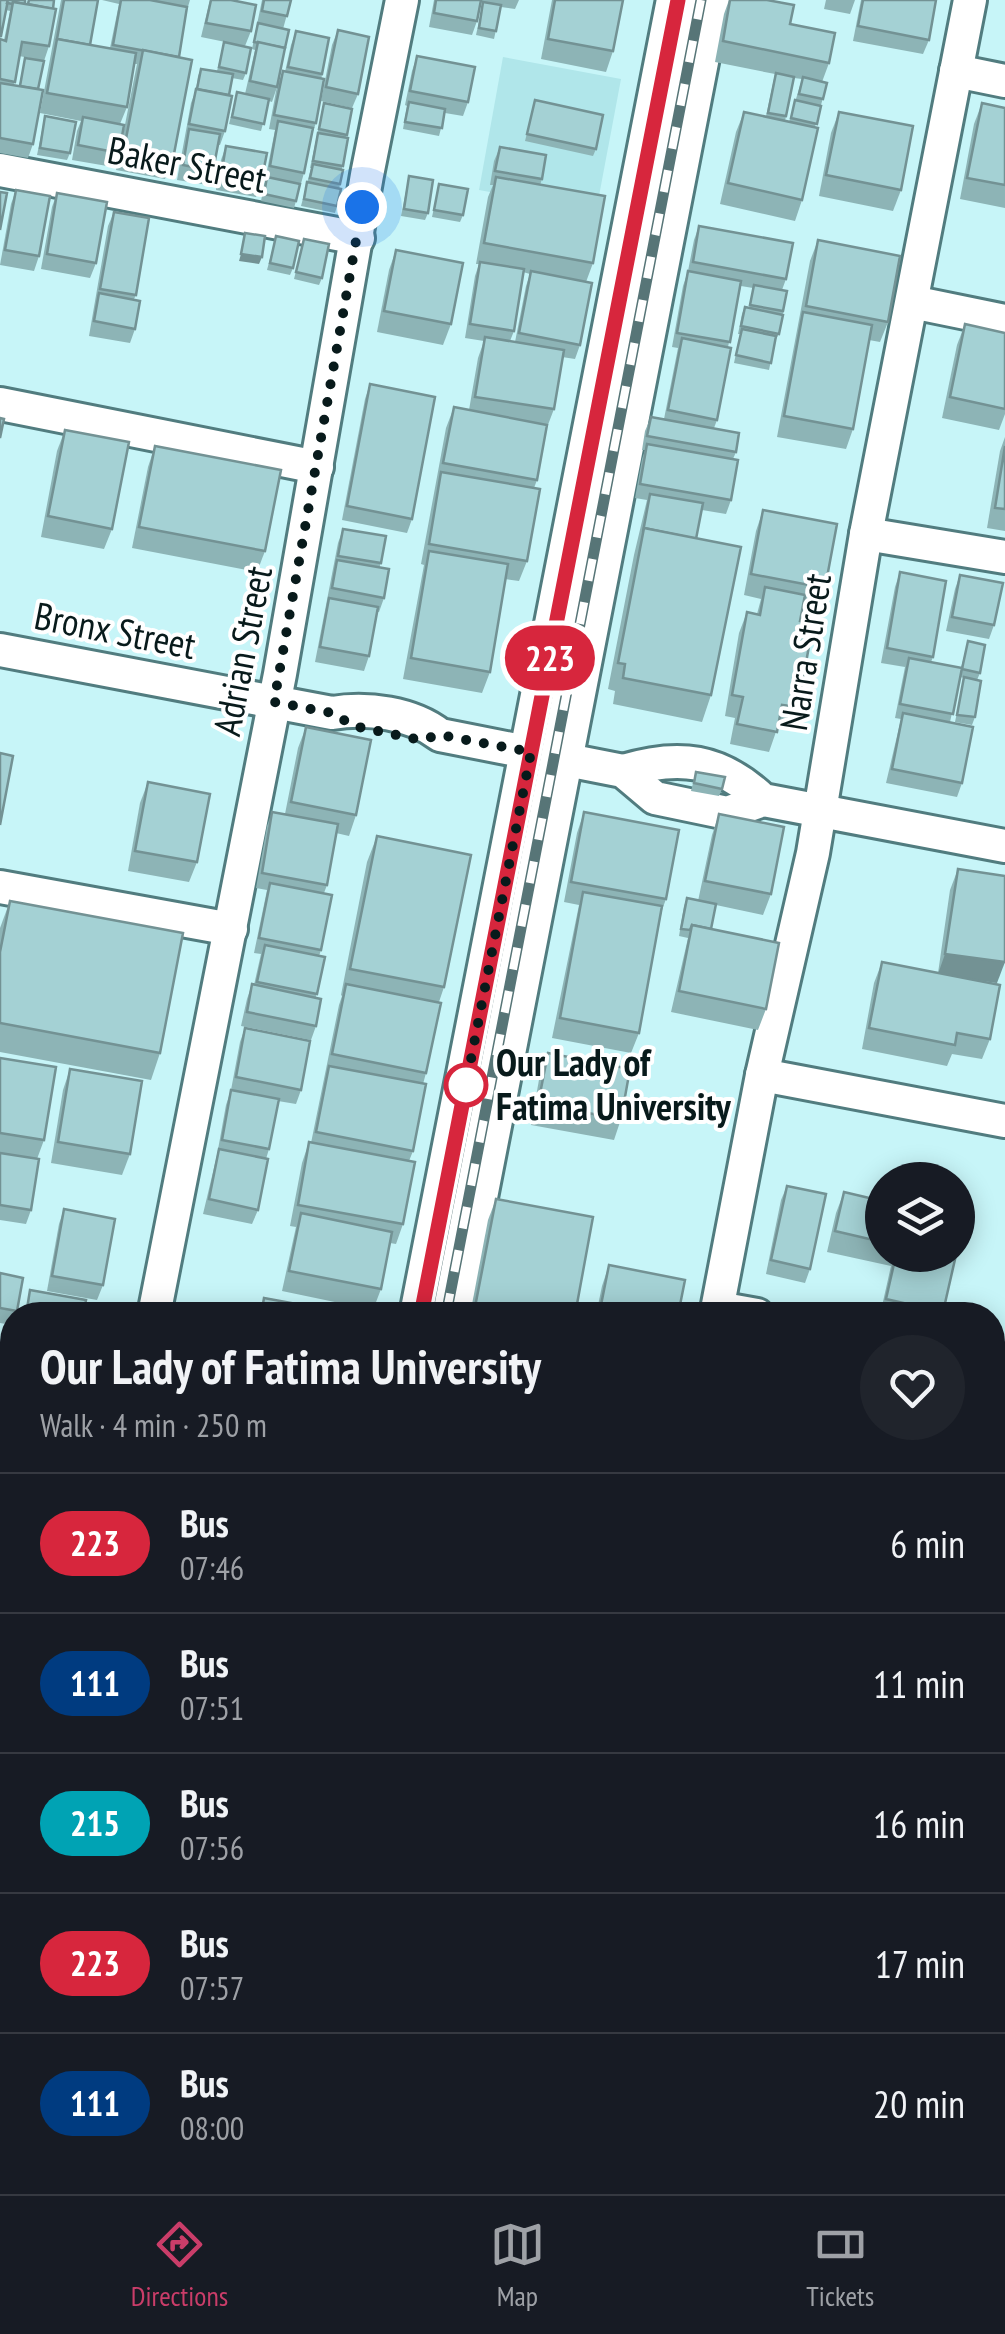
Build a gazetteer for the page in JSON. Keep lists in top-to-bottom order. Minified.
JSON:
{"streets":{"street":["Baker Street","Bronx Street","Adrian Street","Narra Street"]},"crossings":[["Baker Street","Adrian Street"],["Bronx Street","Adrian Street"],["Bronx Street","Narra Street"]],"places":["Our Lady of Fatima University"],"lines":["bus line 223"],"page":{"on_map":"223","heading":["Our Lady of Fatima University","Walk · 4 min · 250 m"],"list":[{"mark":"223","name":"Bus","note":"07:46","value":"6 min"},{"mark":"111","name":"Bus","note":"07:51","value":"11 min"},{"mark":"215","name":"Bus","note":"07:56","value":"16 min"},{"mark":"223","name":"Bus","note":"07:57","value":"17 min"},{"mark":"111","name":"Bus","note":"08:00","value":"20 min"}],"tabs":["Directions","Map","Tickets"]}}
